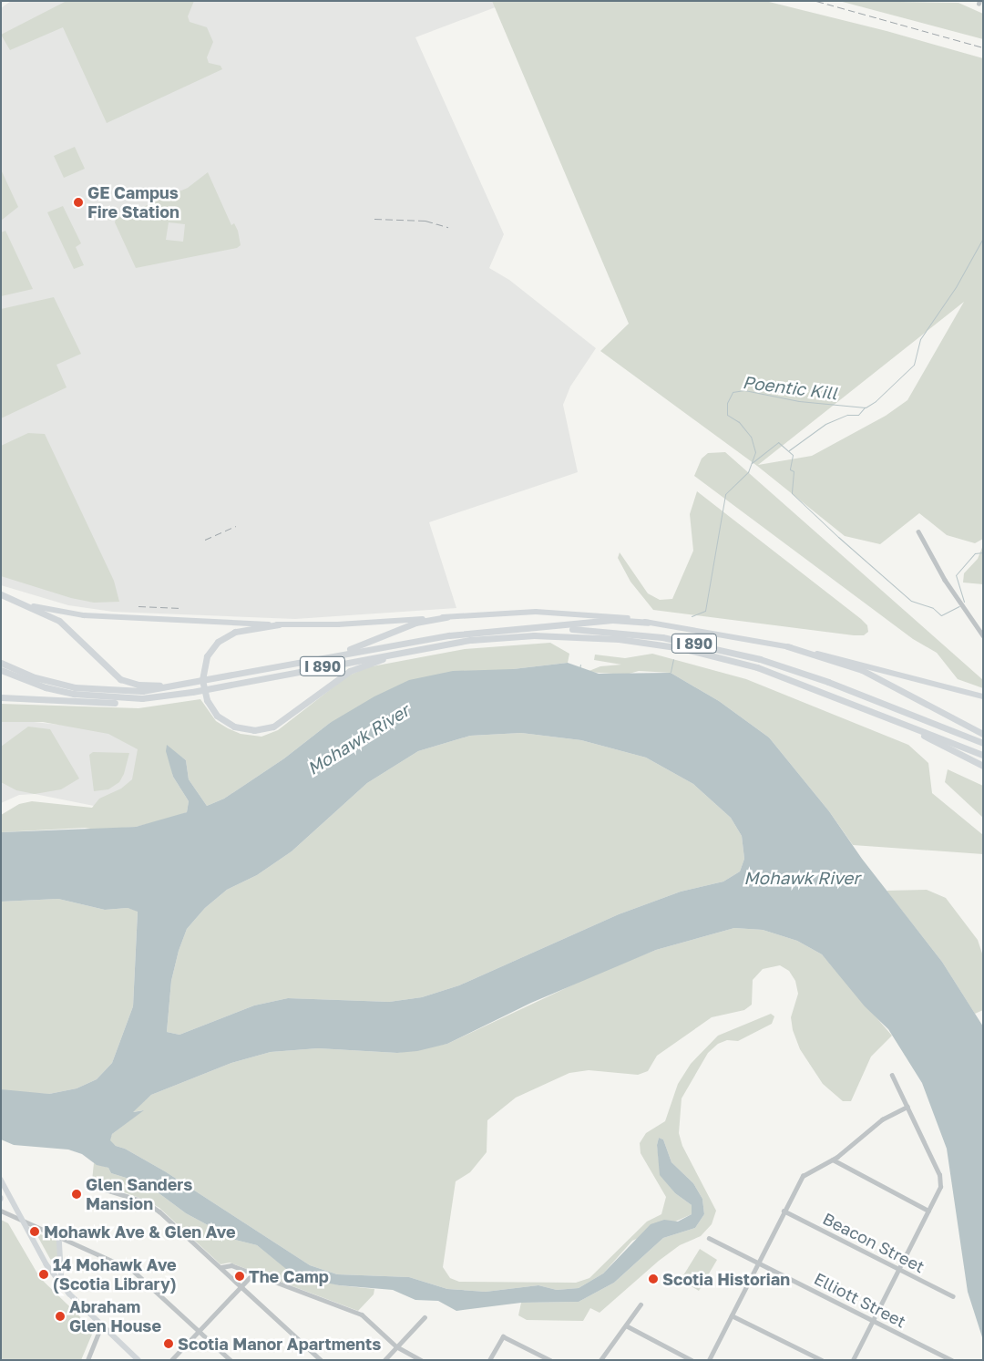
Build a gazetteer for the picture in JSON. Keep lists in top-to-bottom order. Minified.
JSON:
{"streets":{"highway":["I 890"],"street":["Beacon Street","Elliott Street"]},"water":["Poentic Kill","Mohawk River"],"places":["GE Campus Fire Station","Glen Sanders Mansion","Mohawk Ave & Glen Ave","14 Mohawk Ave (Scotia Library)","The Camp","Scotia Historian","Abraham Glen House","Scotia Manor Apartments"]}
